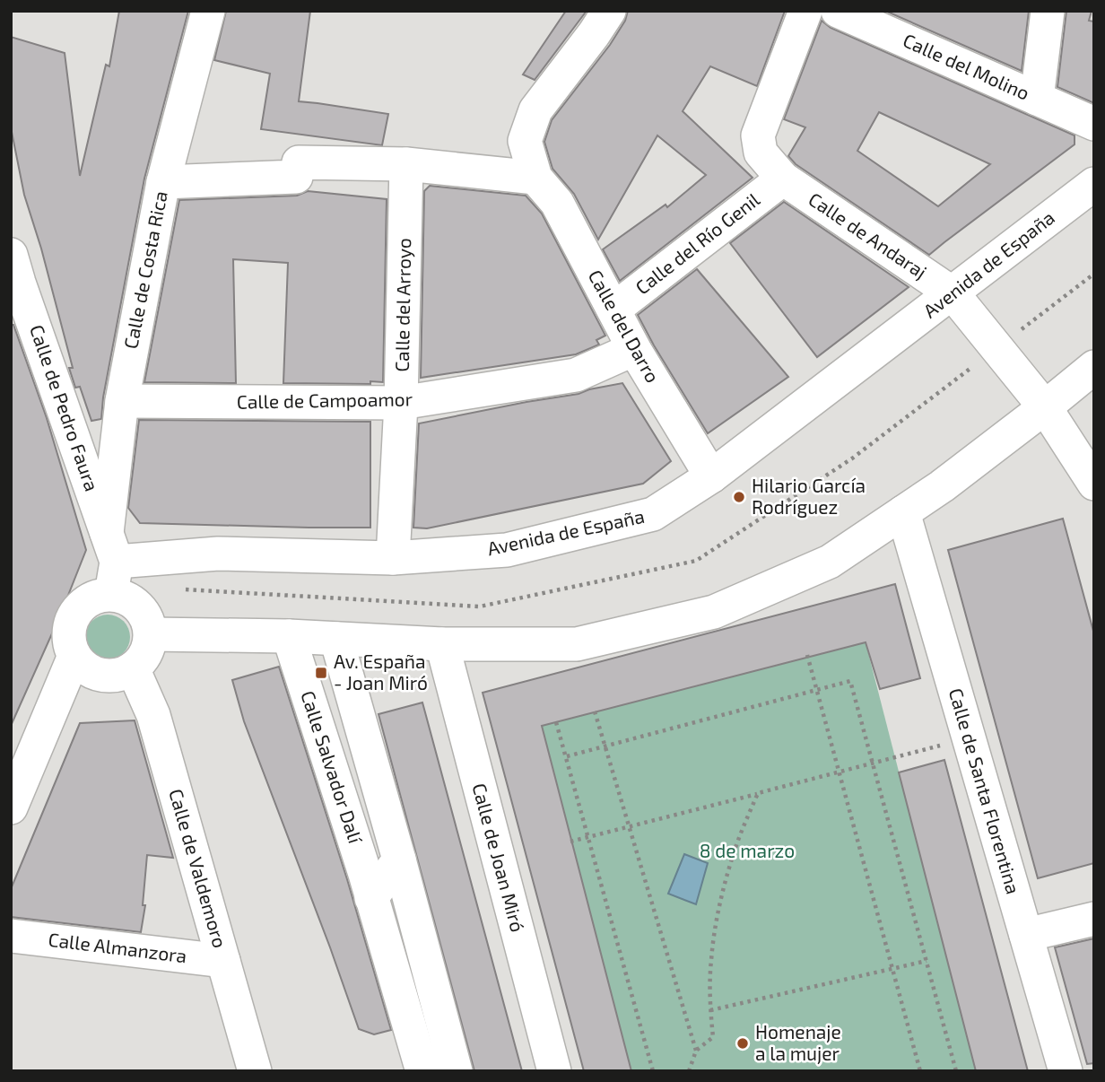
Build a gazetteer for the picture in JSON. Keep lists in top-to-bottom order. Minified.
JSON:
{"streets":{"street":["Calle del Molino","Calle de Andaraj","Calle del Río Genil","Avenida de España","Calle de Costa Rica","Calle del Arroyo","Calle del Darro","Calle de Campoamor","Calle de Pedro Faura","Calle Salvador Dalí","Calle de Santa Florentina","Calle de Joan Miró","Calle de Valdemoro","Calle Almanzora"]},"crossings":[["Calle de Andaraj","Calle del Río Genil"],["Calle de Andaraj","Avenida de España"],["Calle del Río Genil","Calle del Darro"],["Avenida de España","Calle de Costa Rica"],["Avenida de España","Calle del Arroyo"],["Avenida de España","Calle del Darro"],["Avenida de España","Calle de Pedro Faura"],["Calle de Costa Rica","Calle de Campoamor"],["Calle de Costa Rica","Calle de Pedro Faura"],["Calle de Costa Rica","Calle de Valdemoro"],["Calle del Arroyo","Calle de Campoamor"],["Calle del Darro","Calle de Campoamor"],["Calle de Valdemoro","Calle Almanzora"]],"parks":["8 de marzo"],"places":{"other":["Hilario García Rodríguez","Homenaje a la mujer"],"transit":["Av. España - Joan Miró"]}}
